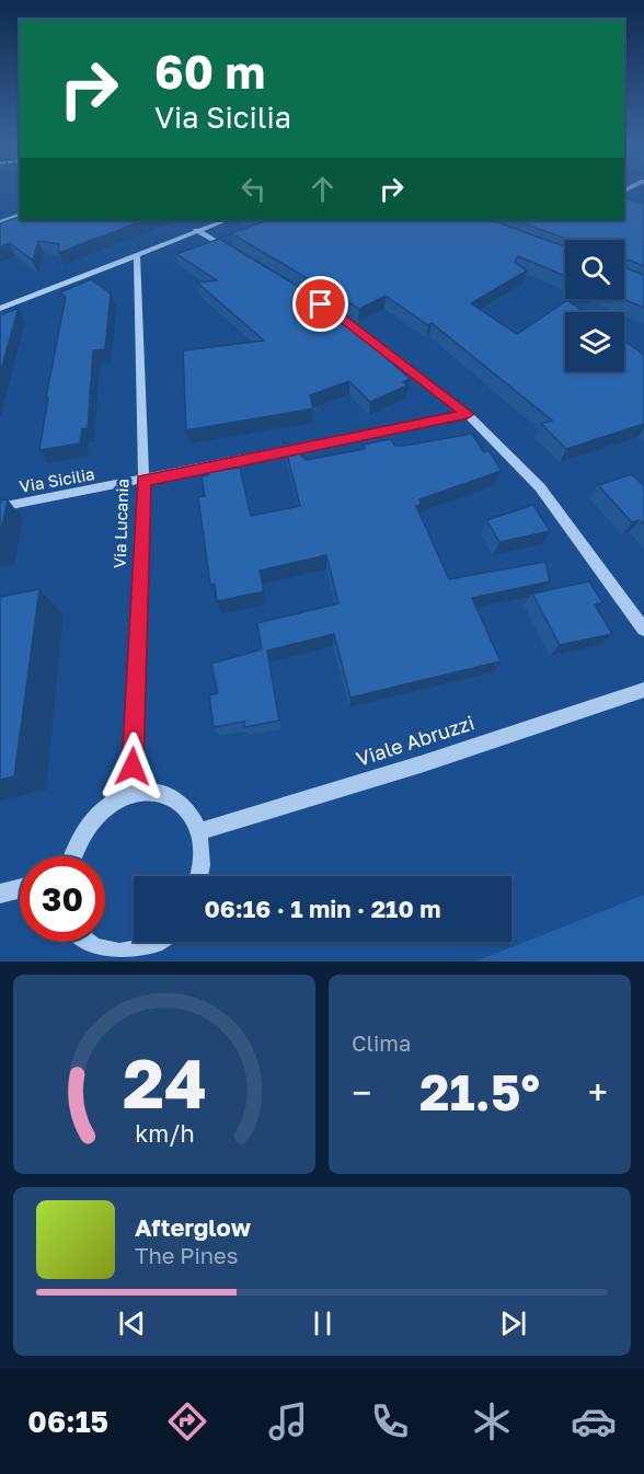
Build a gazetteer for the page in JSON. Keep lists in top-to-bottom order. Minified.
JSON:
{"streets":{"street":["Via Sicilia","Via Lucania","Viale Abruzzi"]},"crossings":[["Via Sicilia","Via Lucania"]],"page":{"turn":["60 m","Via Sicilia"],"limit":"30","trip":"06:16 · 1 min · 210 m","tile":"Clima","heat":["−","21.5°","+"],"song":["Afterglow","The Pines"],"tabs":"06:15","gauge":["24","km/h"]}}
